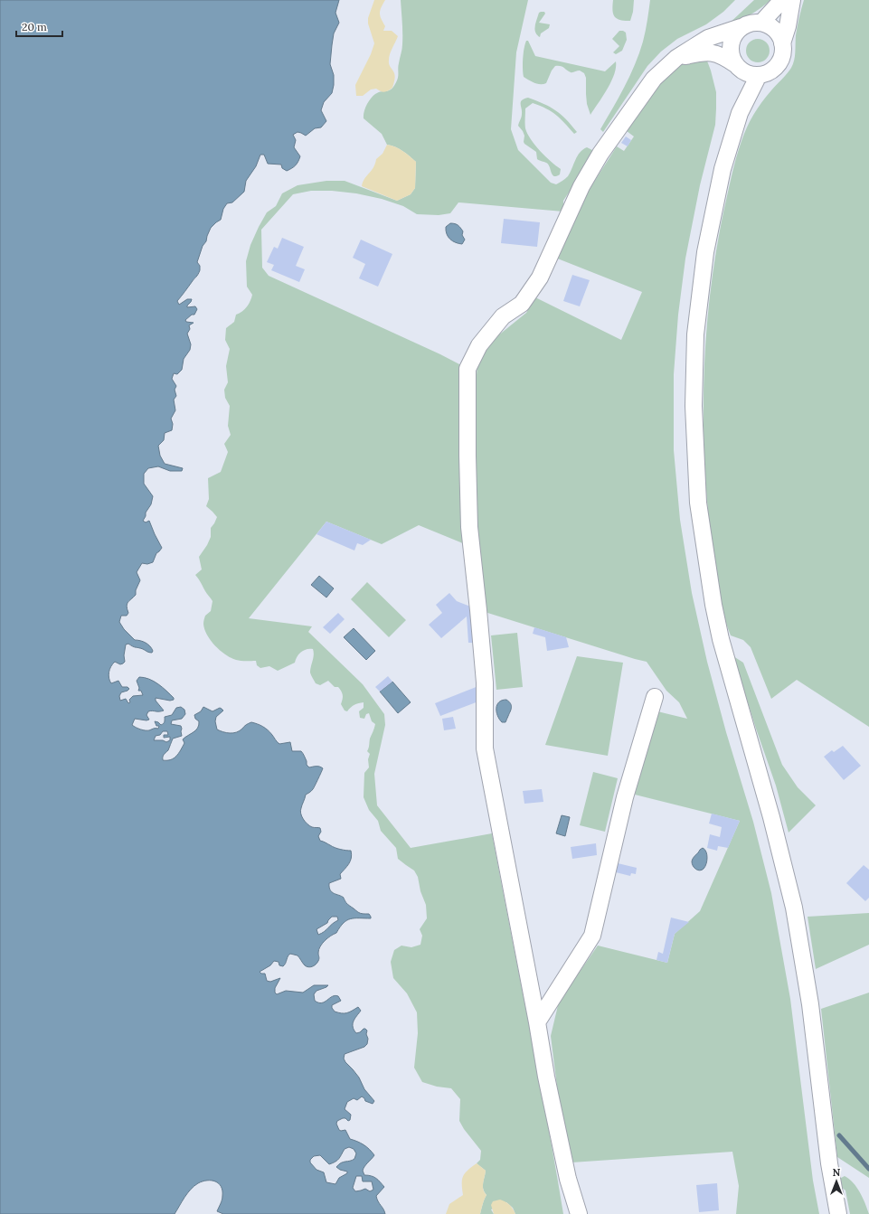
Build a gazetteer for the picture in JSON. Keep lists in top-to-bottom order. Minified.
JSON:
{"scale_bar":"20 m","north":"top"}
